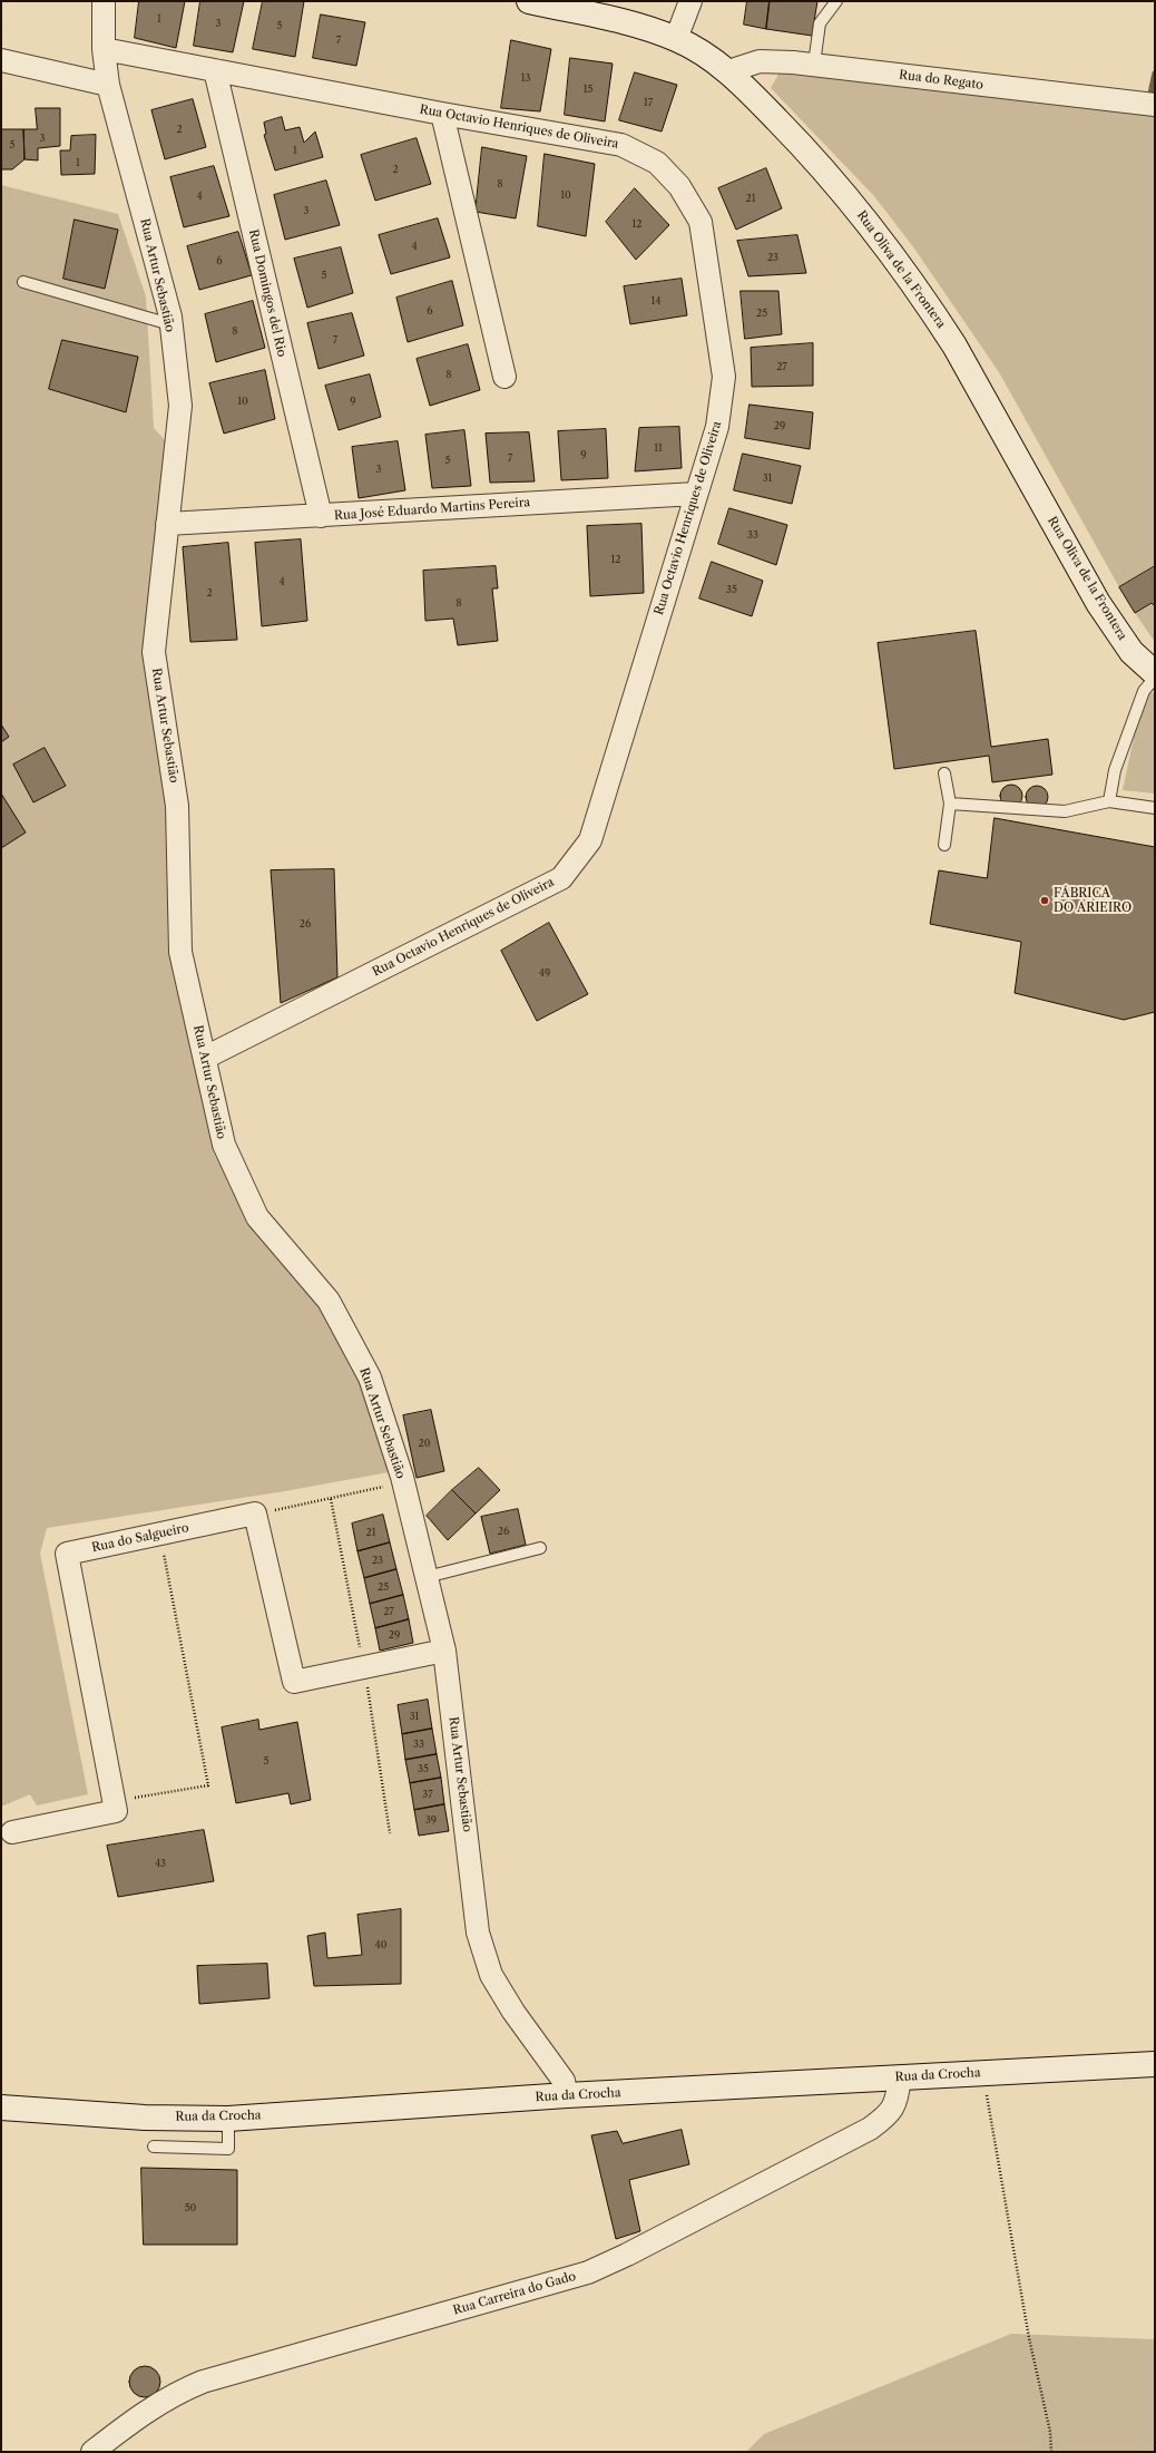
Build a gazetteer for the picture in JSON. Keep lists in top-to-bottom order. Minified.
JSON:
{"streets":{"street":["Rua do Regato","Rua Octavio Henriques de Oliveira","Rua Oliva de la Frontera","Rua Artur Sebastião","Rua Domingos del Rio","Rua José Eduardo Martins Pereira","Rua do Salgueiro","Rua da Crocha","Rua Carreira do Gado"]},"crossings":[["Rua do Regato","Rua Oliva de la Frontera"],["Rua Octavio Henriques de Oliveira","Rua Artur Sebastião"],["Rua Octavio Henriques de Oliveira","Rua Domingos del Rio"],["Rua Octavio Henriques de Oliveira","Rua José Eduardo Martins Pereira"],["Rua Artur Sebastião","Rua José Eduardo Martins Pereira"],["Rua Artur Sebastião","Rua da Crocha"],["Rua Domingos del Rio","Rua José Eduardo Martins Pereira"],["Rua da Crocha","Rua Carreira do Gado"]],"places":["FÁBRICA DO ARIEIRO"],"house_numbers":["1","3","5","7","13","15","17","2","3","5","1","1","2","8","10","4","21","3","12","4","23","6","5","14","6","25","8","7","27","8","10","9","29","11","9","7","5","3","31","33","12","4","35","2","8","26","49","20","26","21","23","25","27","29","31","33","5","35","37","39","43","40","50"]}
